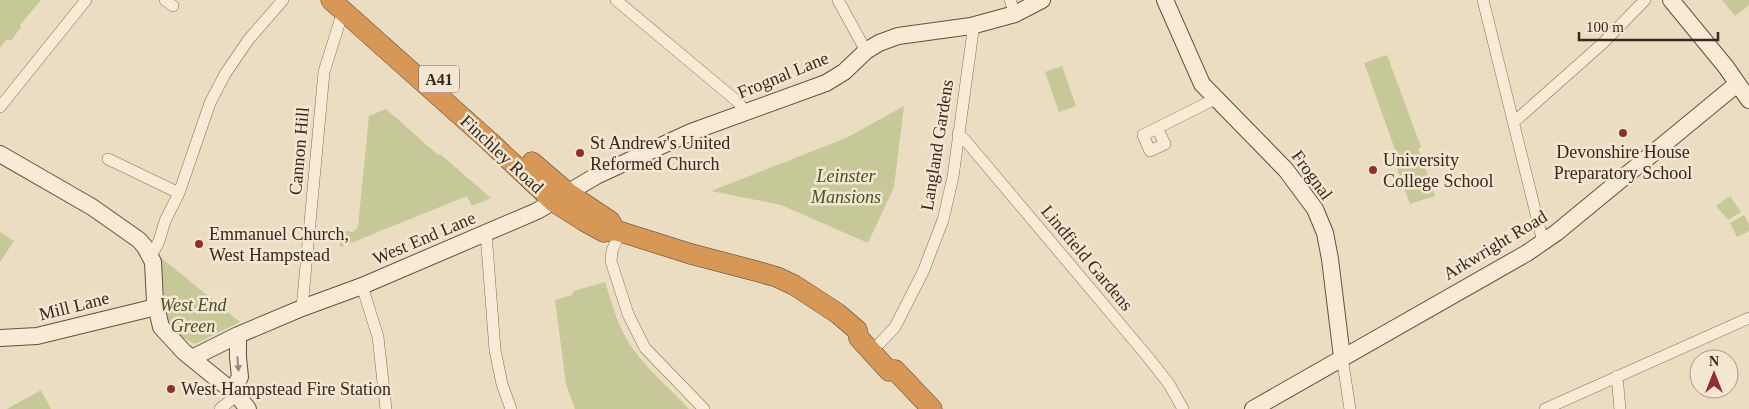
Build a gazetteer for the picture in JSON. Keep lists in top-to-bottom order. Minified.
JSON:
{"streets":{"highway":["A41","Finchley Road"],"street":["Frognal Lane","Langland Gardens","Cannon Hill","Frognal","West End Lane","Arkwright Road","Lindfield Gardens","Mill Lane"]},"crossings":[["Frognal Lane","Langland Gardens"],["Frognal Lane","Finchley Road"],["Frognal Lane","West End Lane"],["Langland Gardens","Finchley Road"],["Langland Gardens","Lindfield Gardens"],["Cannon Hill","Finchley Road"],["Cannon Hill","West End Lane"],["Finchley Road","West End Lane"],["Frognal","Arkwright Road"]],"parks":["Leinster Mansions","West End Green"],"places":["Devonshire House Preparatory School","St Andrew's United Reformed Church","University College School","Emmanuel Church, West Hampstead","West Hampstead Fire Station"],"scale_bar":"100 m","north":"top"}
